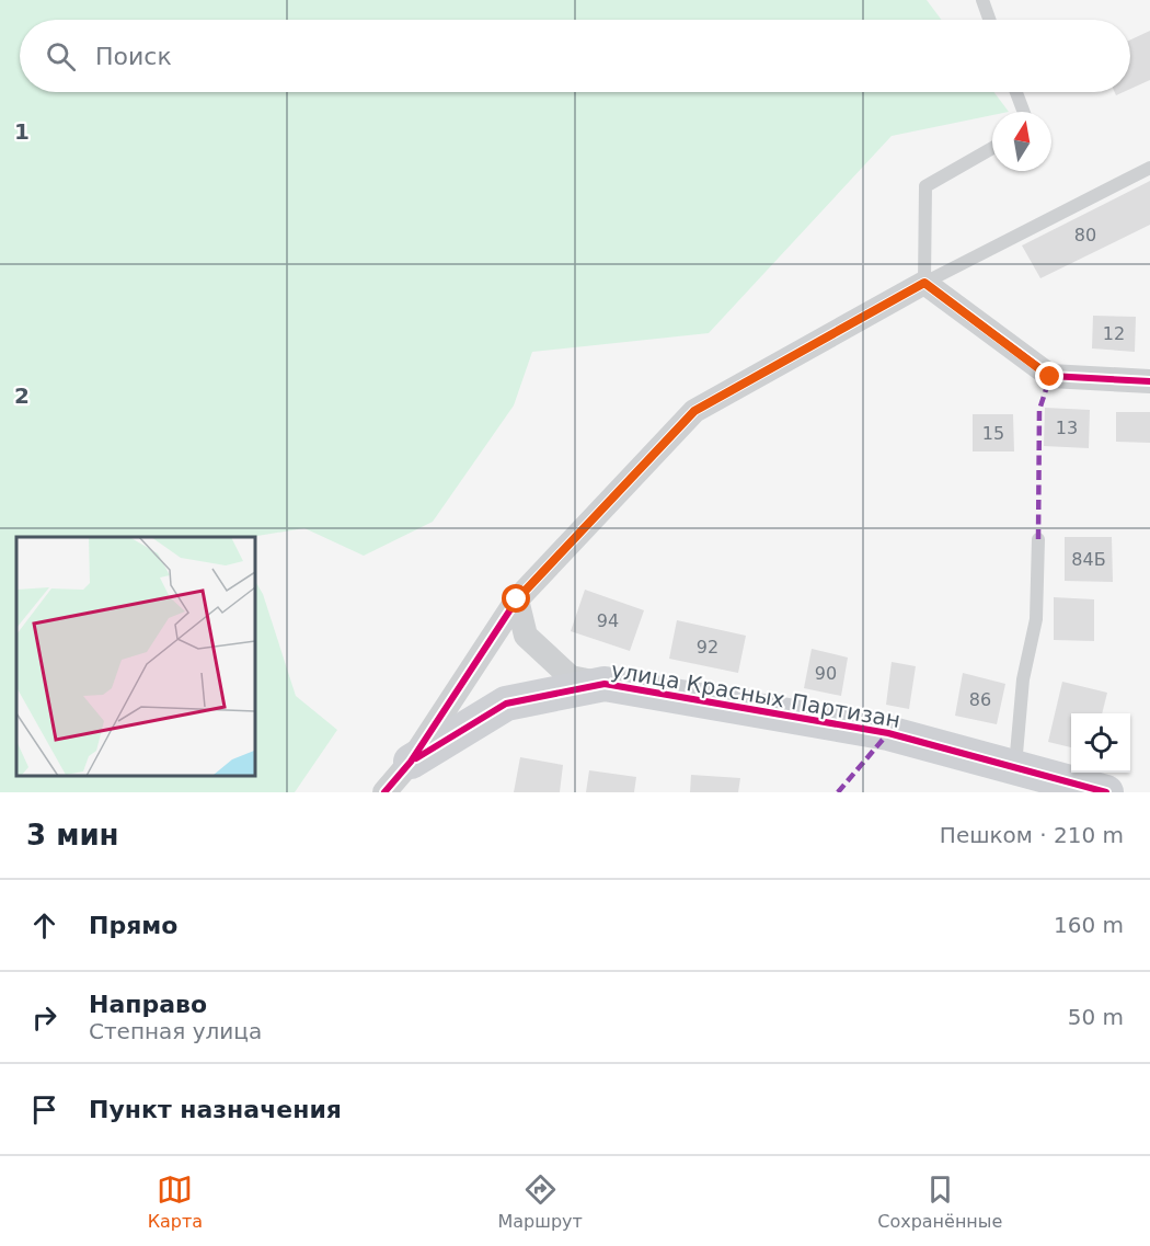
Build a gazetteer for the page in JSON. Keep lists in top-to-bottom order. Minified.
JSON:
{"streets":{"street":["улица Красных Партизан"]},"house_numbers":["80","12","13","15","84Б","94","92","90","86"],"north":"top","page":{"search":"Поиск","heading":["3 мин","Пешком · 210 m"],"list":[["Прямо","160 m"],["Направо","Степная улица","50 m"],"Пункт назначения"],"nav":["Карта","Маршрут","Сохранённые"]},"grid":{"rows":["1","2"]}}
